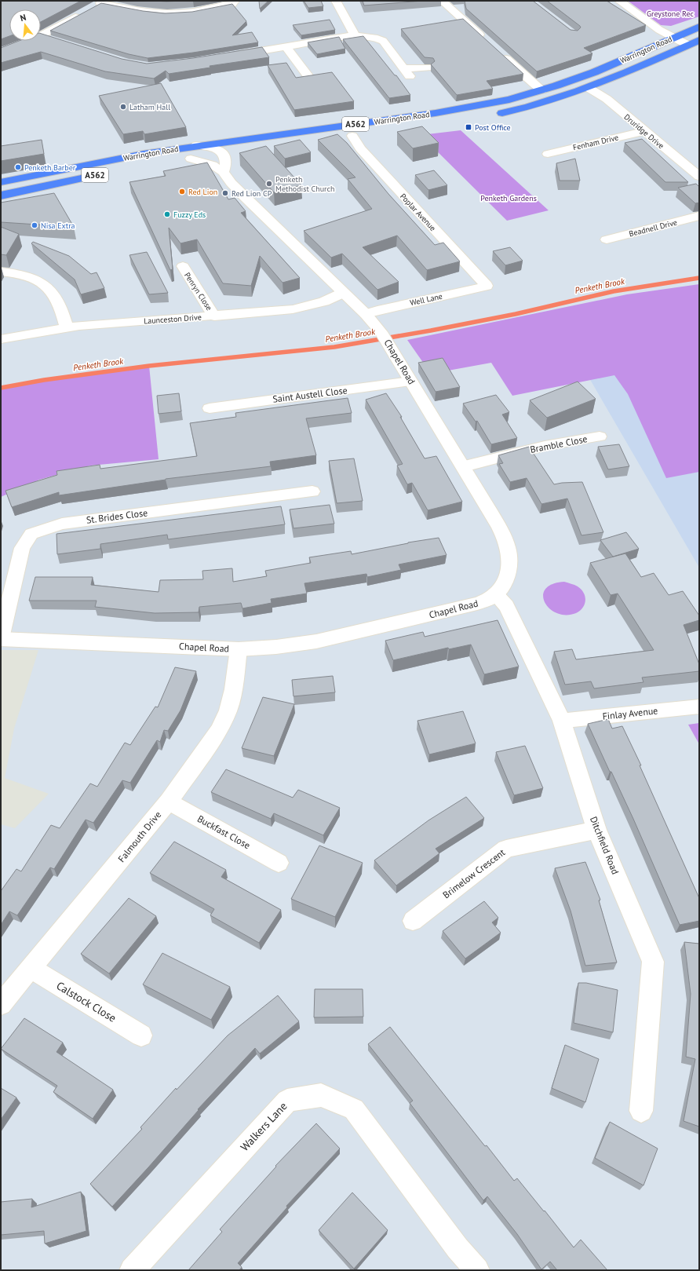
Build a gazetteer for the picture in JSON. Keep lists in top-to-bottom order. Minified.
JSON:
{"streets":{"main road":["Warrington Road","A562"],"street":["Druridge Drive","Fenham Drive","Poplar Avenue","Beadnell Drive","Penryn Close","Well Lane","Launceston Drive","Chapel Road","Saint Austell Close","Bramble Close","St. Brides Close","Finlay Avenue","Buckfast Close","Falmouth Drive","Ditchfield Road","Brimelow Crescent","Calstock Close","Walkers Lane"]},"crossings":[["Warrington Road","Druridge Drive"],["Warrington Road","Chapel Road"],["A562","Poplar Avenue"],["Druridge Drive","Fenham Drive"],["Poplar Avenue","Well Lane"],["Penryn Close","Launceston Drive"],["Well Lane","Chapel Road"],["Launceston Drive","Chapel Road"],["Chapel Road","Saint Austell Close"],["Chapel Road","Bramble Close"],["Chapel Road","St. Brides Close"],["Chapel Road","Falmouth Drive"],["Chapel Road","Ditchfield Road"],["Finlay Avenue","Ditchfield Road"],["Buckfast Close","Falmouth Drive"],["Falmouth Drive","Calstock Close"],["Ditchfield Road","Brimelow Crescent"]],"water":["Penketh Brook"],"parks":["Greystone Rec","Penketh Gardens"],"places":{"other":["Latham Hall","Penketh Barber","Penketh Methodist Church","Red Lion","Red Lion CP","Fuzzy Eds","Nisa Extra"],"transit":["Post Office"]},"north":"top"}
